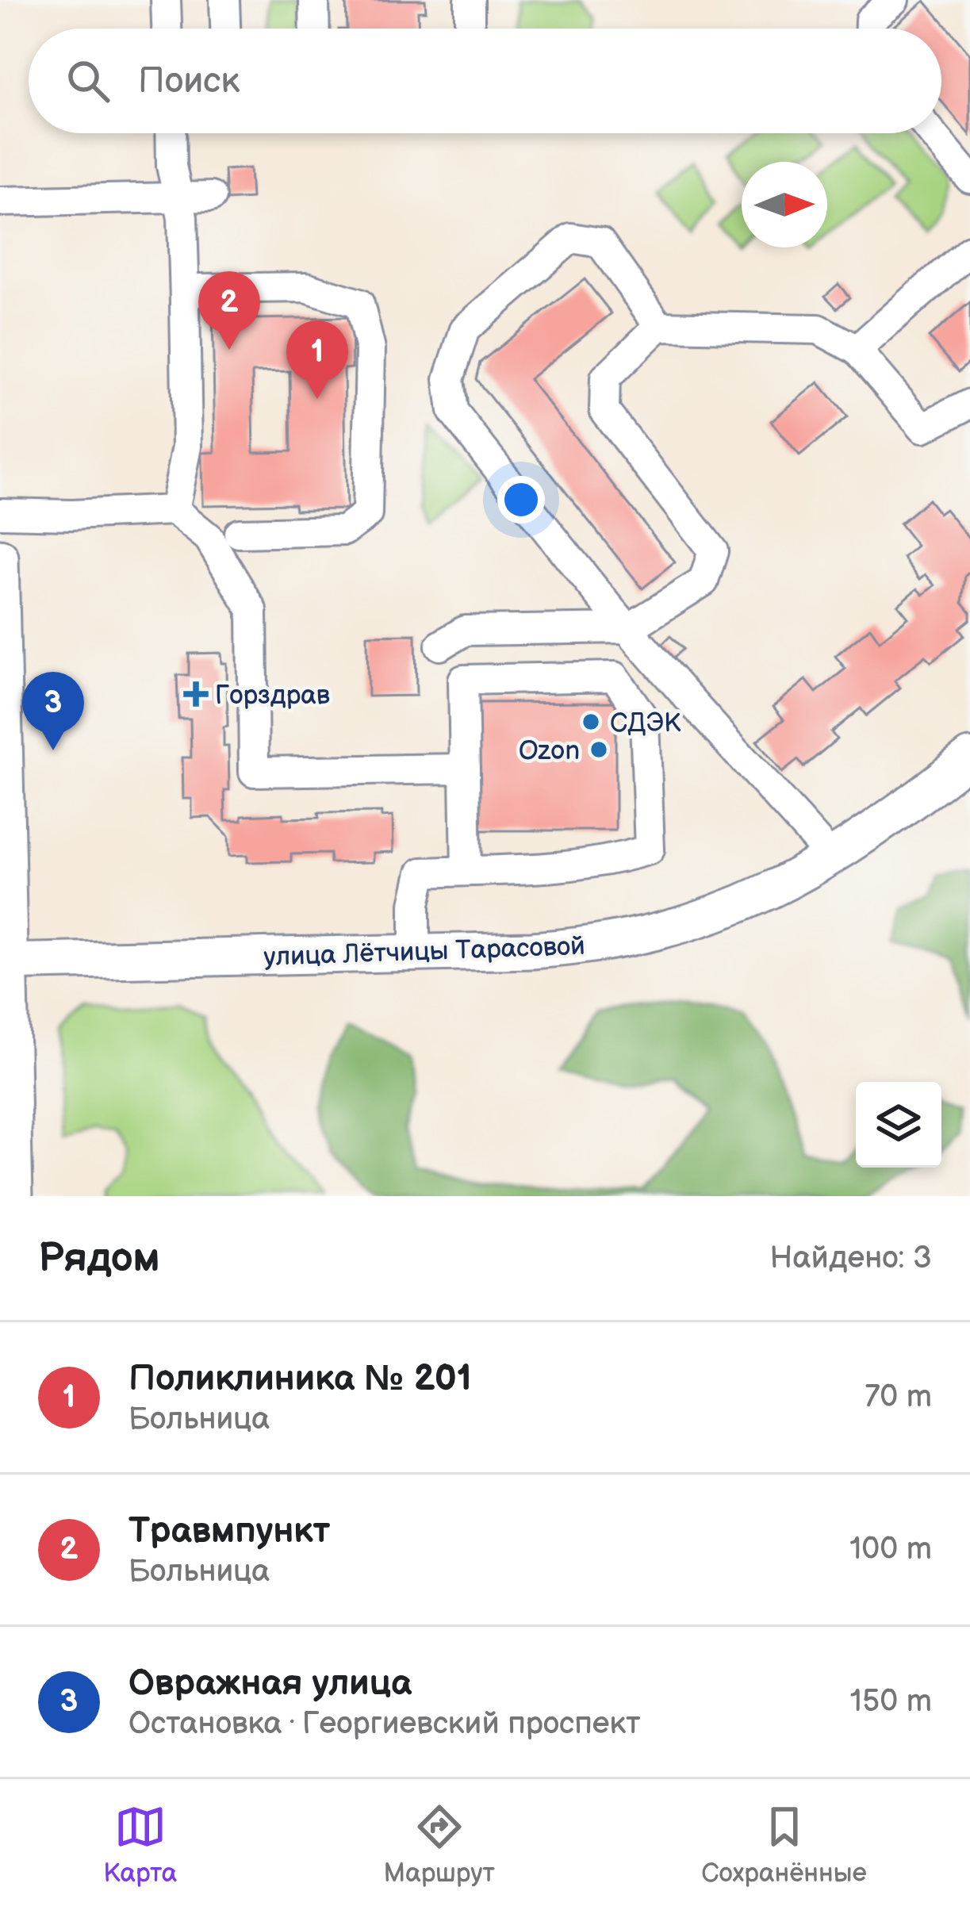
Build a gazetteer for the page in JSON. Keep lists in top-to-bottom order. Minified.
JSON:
{"streets":{"main road":["улица Лётчицы Тарасовой"]},"places":{"health":["Горздрав"],"other":["СДЭК","Ozon"]},"north":"right","page":{"search":"Поиск","pins":["2","1","3"],"heading":["Рядом","Найдено: 3"],"list":[{"mark":"1","name":"Поликлиника № 201","note":"Больница","value":"70 m"},{"mark":"2","name":"Травмпункт","note":"Больница","value":"100 m"},{"mark":"3","name":"Овражная улица","note":"Остановка · Георгиевский проспект","value":"150 m"}],"nav":["Карта","Маршрут","Сохранённые"]}}
